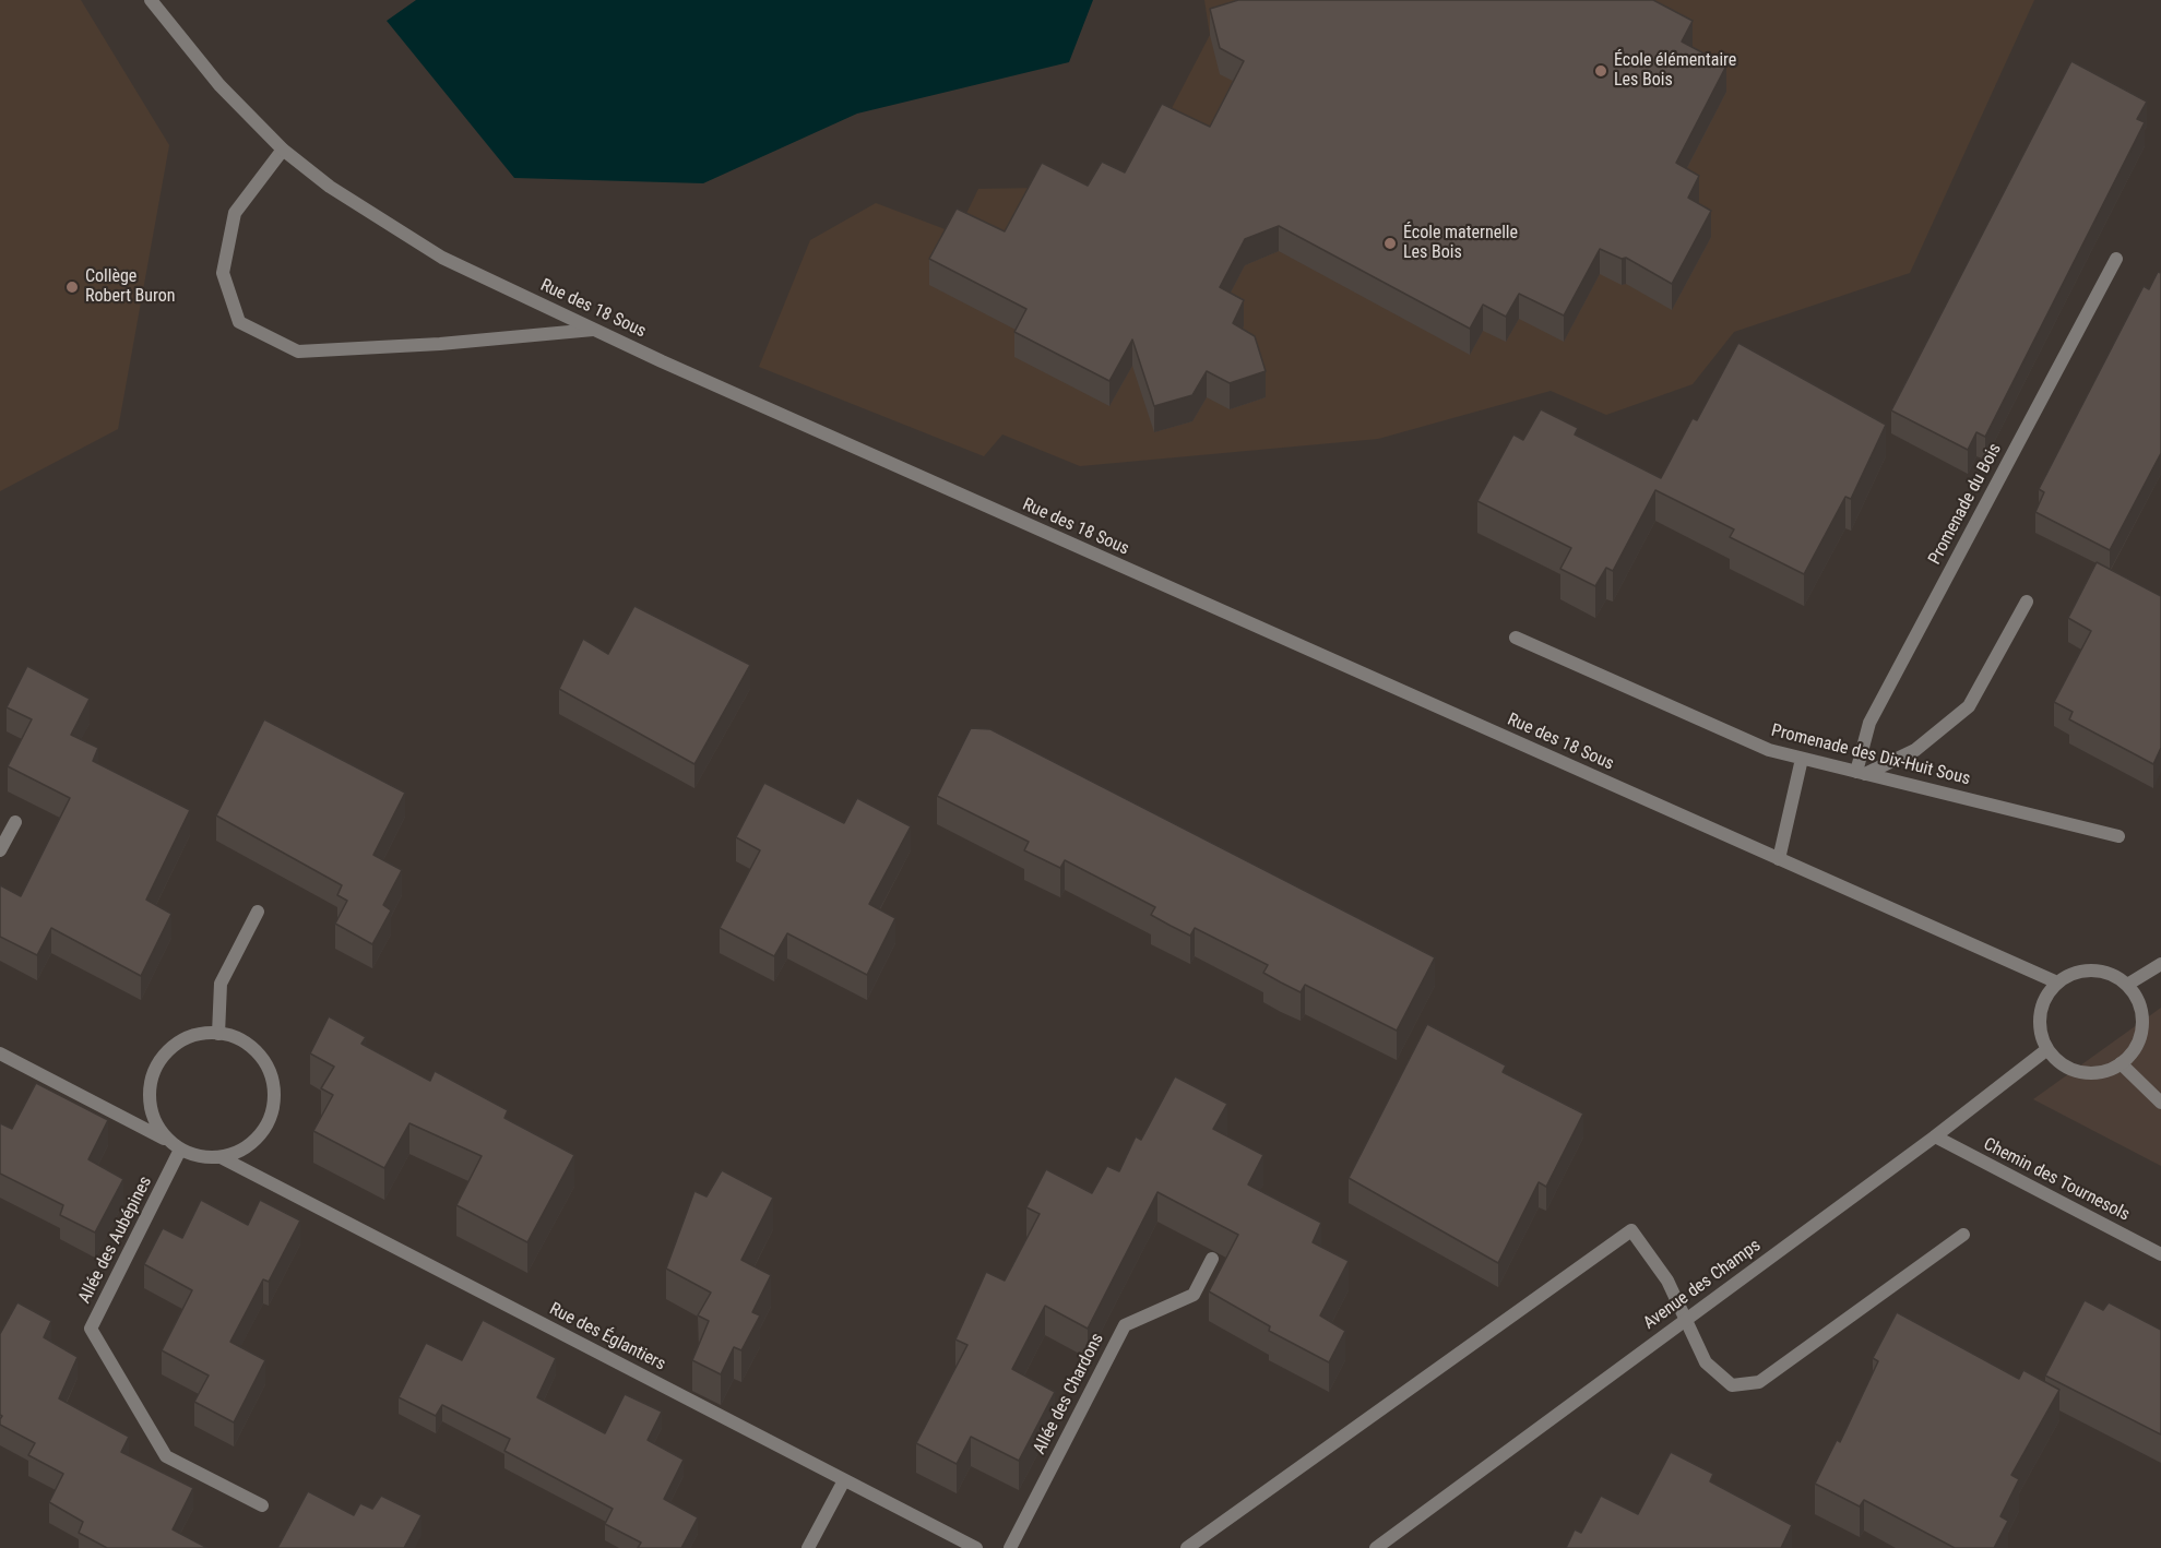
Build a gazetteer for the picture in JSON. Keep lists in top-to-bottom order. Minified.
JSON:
{"streets":{"street":["Rue des 18 Sous","Promenade du Bois","Promenade des Dix-Huit Sous","Chemin des Tournesols","Allée des Aubépines","Avenue des Champs","Rue des Églantiers","Allée des Chardons"]},"crossings":[["Rue des 18 Sous","Avenue des Champs"],["Promenade du Bois","Promenade des Dix-Huit Sous"],["Chemin des Tournesols","Avenue des Champs"],["Allée des Aubépines","Rue des Églantiers"]],"places":["École élémentaire Les Bois","École maternelle Les Bois","Collège Robert Buron"]}
